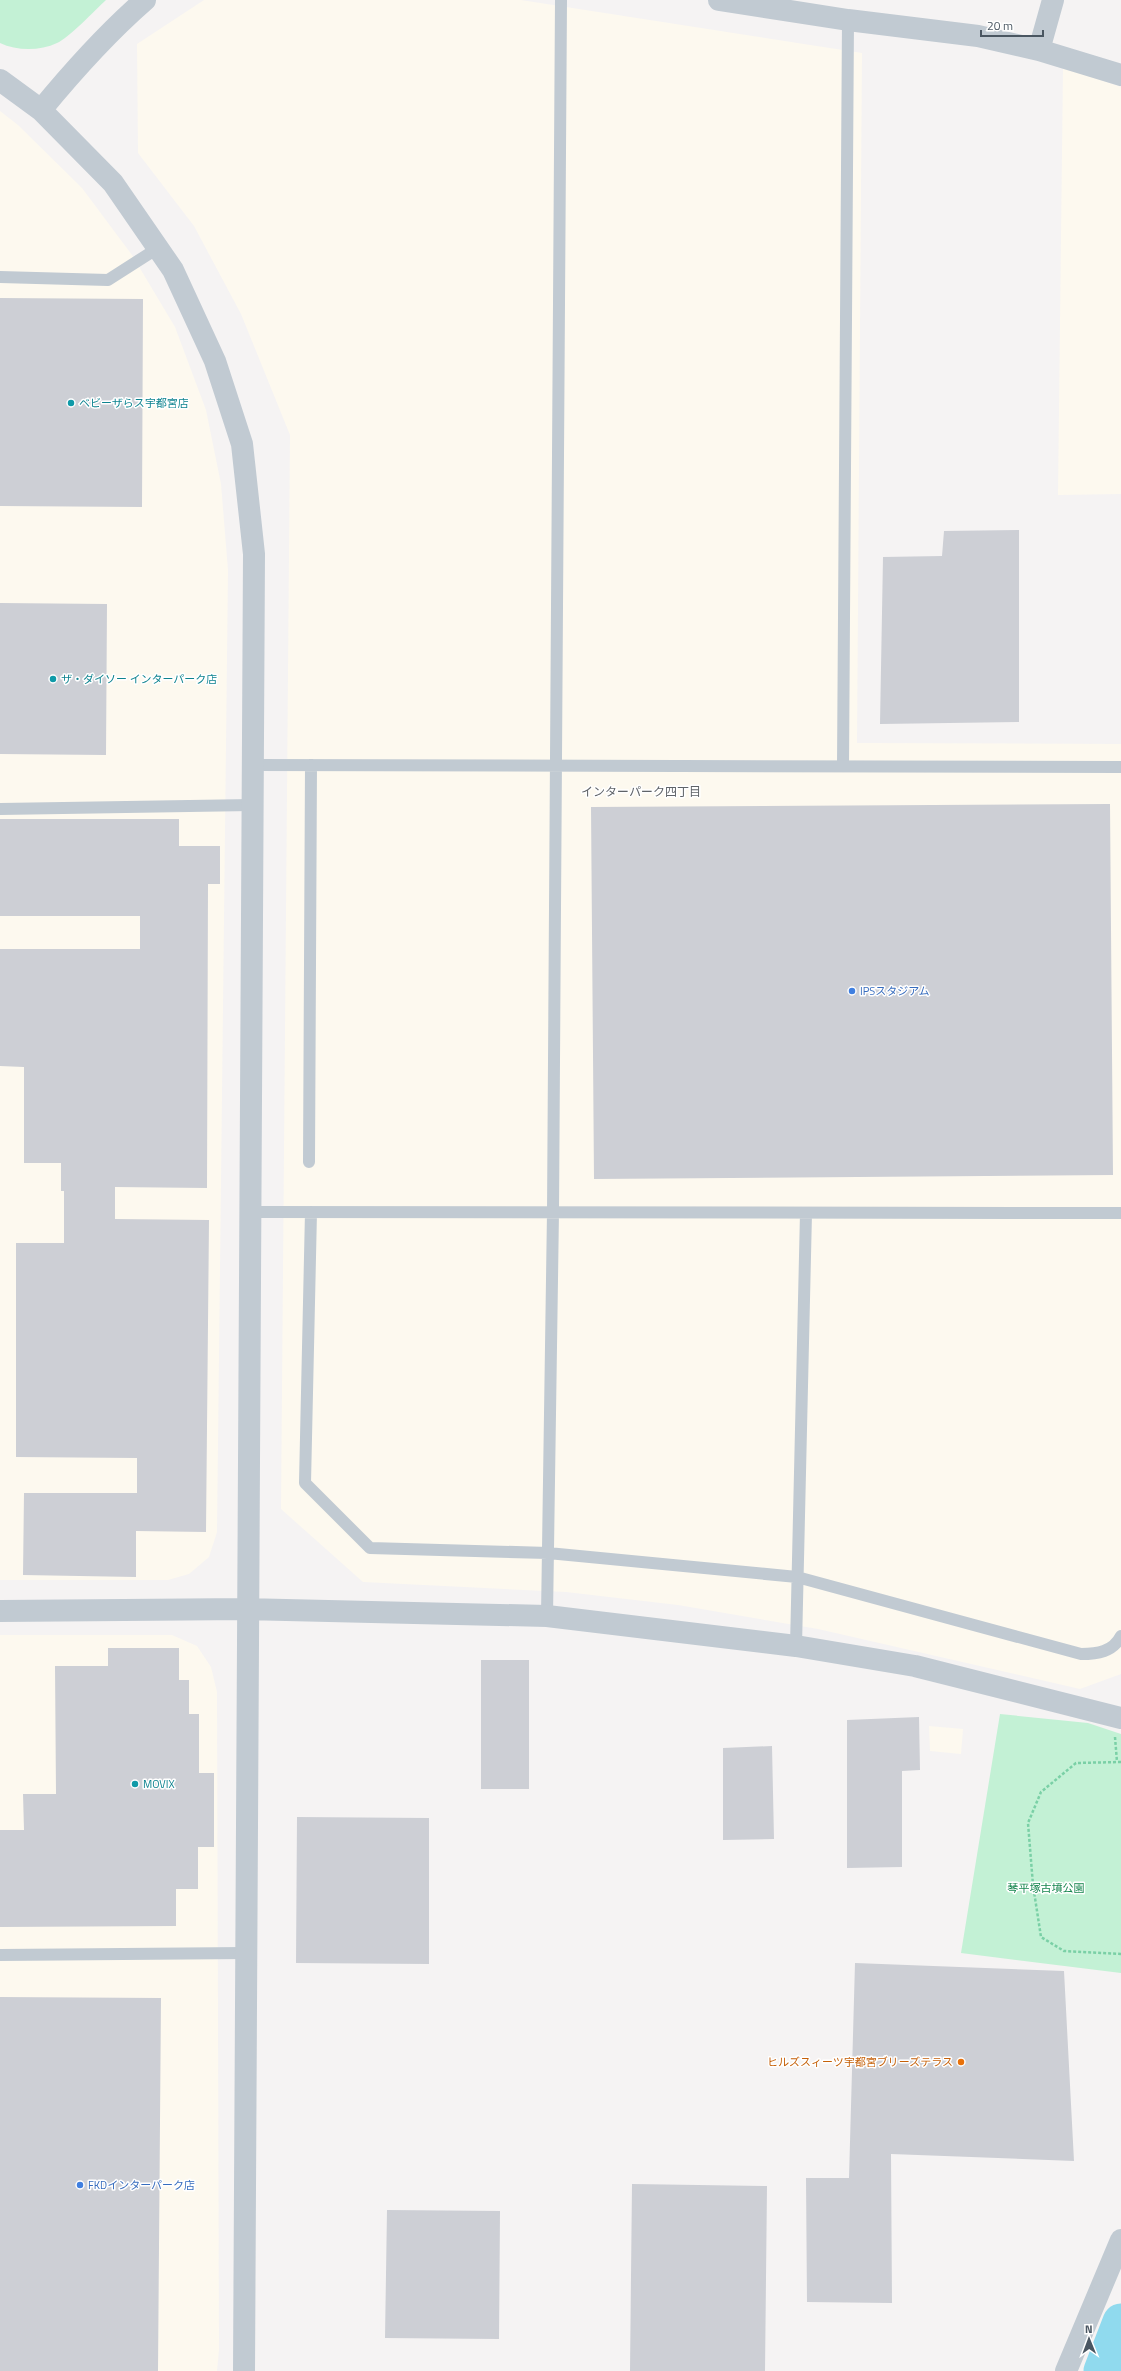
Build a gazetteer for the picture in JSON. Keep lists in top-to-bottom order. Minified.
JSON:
{"districts":["インターパーク四丁目"],"parks":["琴平塚古墳公園"],"places":["ベビーザらス宇都宮店","ザ・ダイソー インターパーク店","IPSスタジアム","MOVIX","ヒルズスィーツ宇都宮ブリーズテラス","FKDインターパーク店"],"scale_bar":"20 m","north":"top"}
